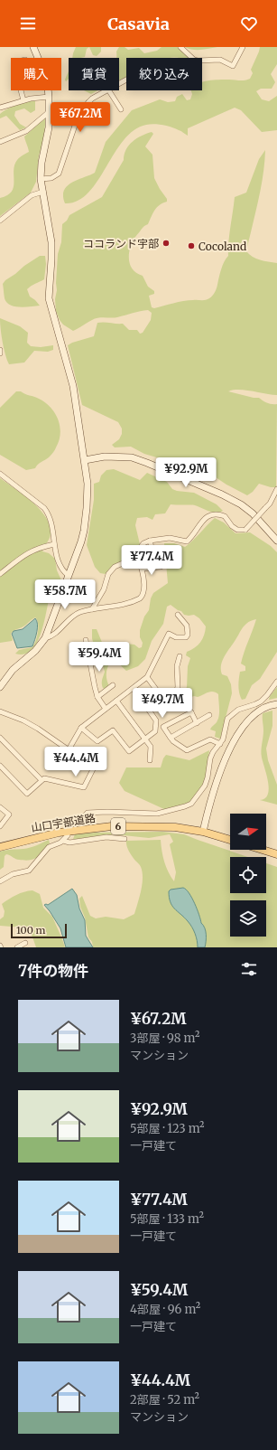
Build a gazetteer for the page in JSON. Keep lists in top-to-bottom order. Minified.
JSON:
{"streets":{"main road":["山口宇部道路","6"]},"places":["ココランド宇部","Cocoland"],"scale_bar":"100 m","north":"right","page":{"header":"Casavia","chip":["購入","賃貸","絞り込み"],"price":["¥67.2M","¥92.9M","¥77.4M","¥58.7M","¥59.4M","¥49.7M","¥44.4M"],"scale":"100 m","heading":"7件の物件","list":[{"name":"¥67.2M","note":"3部屋 · 98 m² · マンション"},{"name":"¥92.9M","note":"5部屋 · 123 m² · 一戸建て"},{"name":"¥77.4M","note":"5部屋 · 133 m² · 一戸建て"},{"name":"¥59.4M","note":"4部屋 · 96 m² · 一戸建て"},{"name":"¥44.4M","note":"2部屋 · 52 m² · マンション"}]}}
